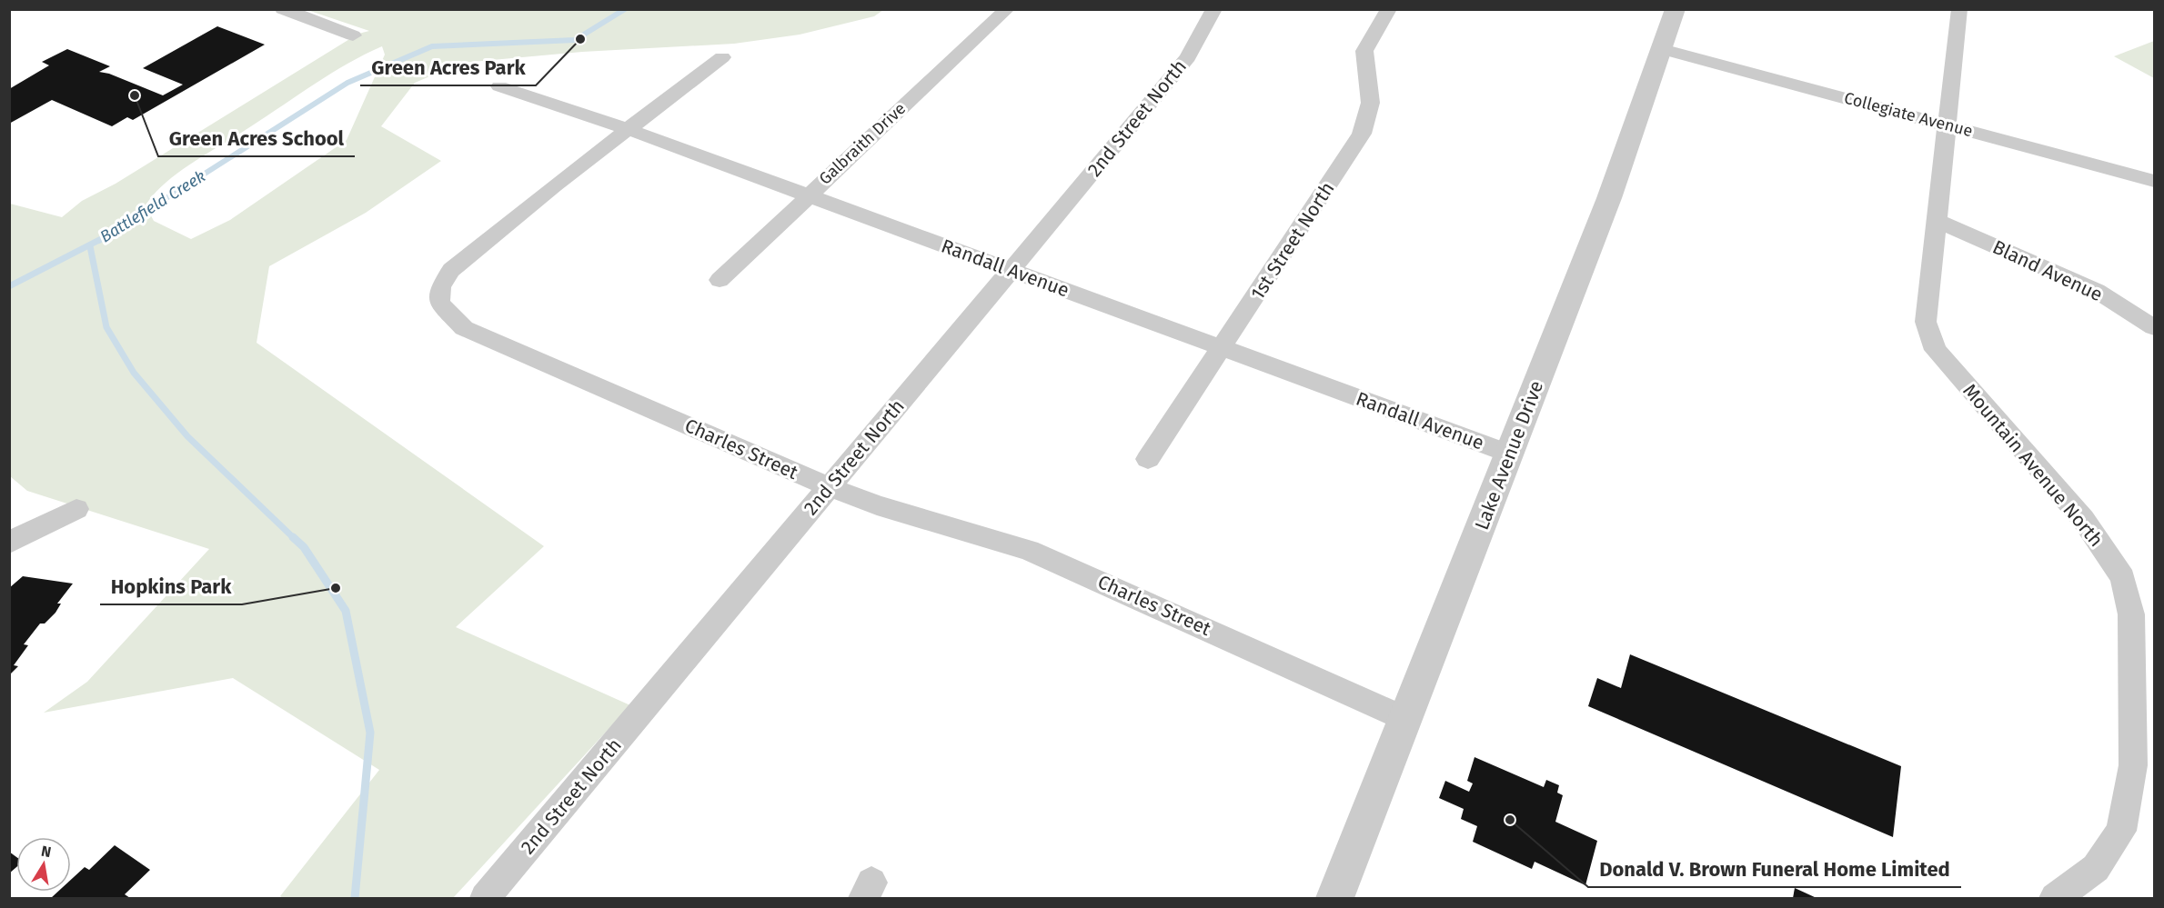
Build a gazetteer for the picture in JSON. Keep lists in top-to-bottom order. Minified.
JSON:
{"streets":{"street":["Collegiate Avenue","2nd Street North","Galbraith Drive","1st Street North","Randall Avenue","Bland Avenue","Charles Street","Lake Avenue Drive","Mountain Avenue North"]},"crossings":[["Collegiate Avenue","Lake Avenue Drive"],["Collegiate Avenue","Mountain Avenue North"],["2nd Street North","Randall Avenue"],["2nd Street North","Charles Street"],["Galbraith Drive","Randall Avenue"],["1st Street North","Randall Avenue"],["Randall Avenue","Charles Street"],["Randall Avenue","Lake Avenue Drive"],["Bland Avenue","Mountain Avenue North"],["Charles Street","Lake Avenue Drive"]],"water":["Battlefield Creek"],"places":["Green Acres Park","Green Acres School","Hopkins Park","Donald V. Brown Funeral Home Limited"],"north":"top"}
